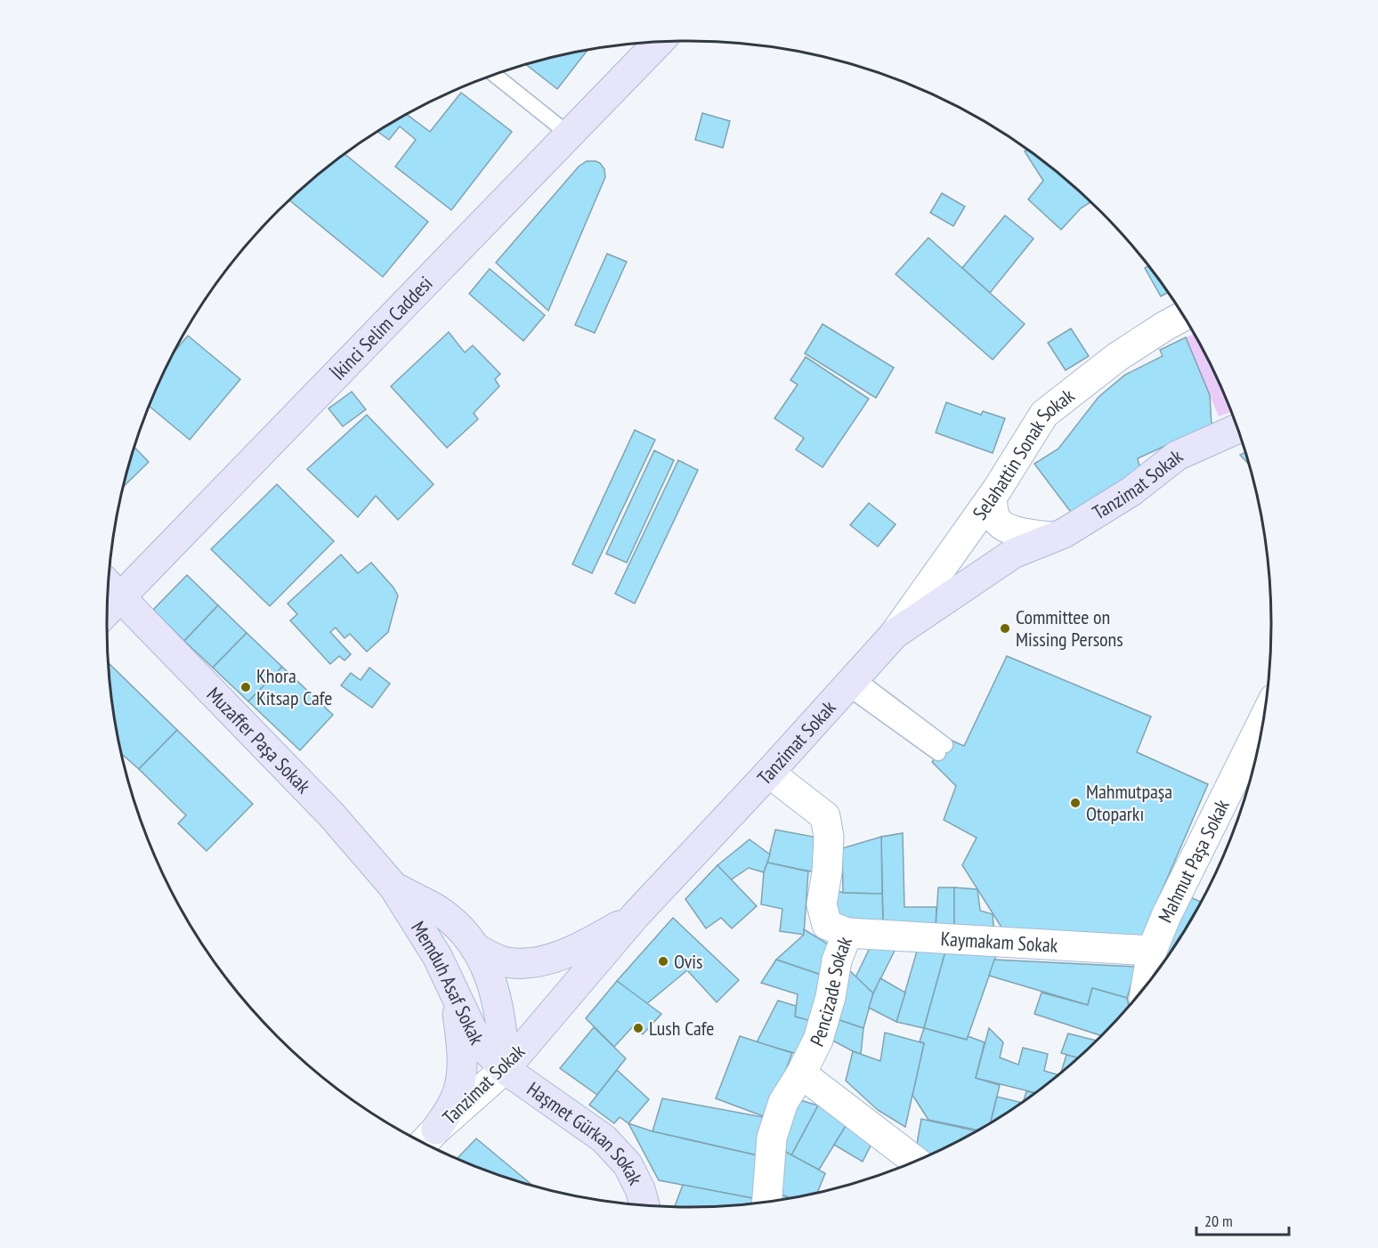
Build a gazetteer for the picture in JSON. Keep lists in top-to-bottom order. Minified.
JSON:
{"streets":{"street":["İkinci Selim Caddesi","Selahattin Sonak Sokak","Tanzimat Sokak","Muzaffer Paşa Sokak","Mahmut Paşa Sokak","Kaymakam Sokak","Memduh Asaf Sokak","Pencizade Sokak","Haşmet Gürkan Sokak"]},"crossings":[["İkinci Selim Caddesi","Muzaffer Paşa Sokak"],["Selahattin Sonak Sokak","Tanzimat Sokak"],["Tanzimat Sokak","Memduh Asaf Sokak"],["Tanzimat Sokak","Pencizade Sokak"],["Tanzimat Sokak","Haşmet Gürkan Sokak"],["Muzaffer Paşa Sokak","Memduh Asaf Sokak"],["Mahmut Paşa Sokak","Kaymakam Sokak"],["Kaymakam Sokak","Pencizade Sokak"],["Memduh Asaf Sokak","Haşmet Gürkan Sokak"]],"places":["Committee on Missing Persons","Khora Kitsap Cafe","Mahmutpaşa Otoparkı","Ovis","Lush Cafe"],"scale_bar":"20 m"}
